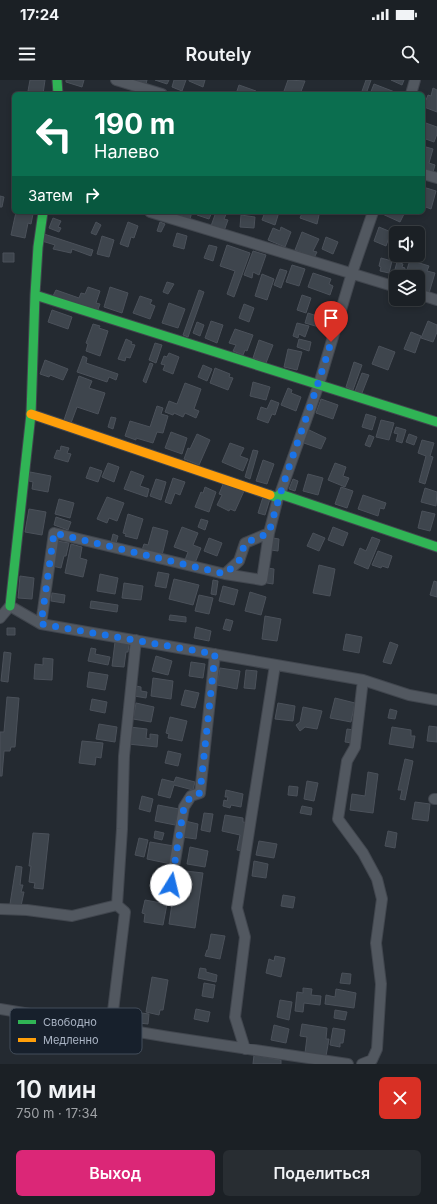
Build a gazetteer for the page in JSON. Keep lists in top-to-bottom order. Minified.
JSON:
{"legend":["Свободно","Медленно"],"page":{"status":"17:24","header":"Routely","turn":["190 m","Налево"],"then":"Затем","heading":["10 мин","750 m · 17:34"],"buttons":["Выход","Поделиться"]}}
